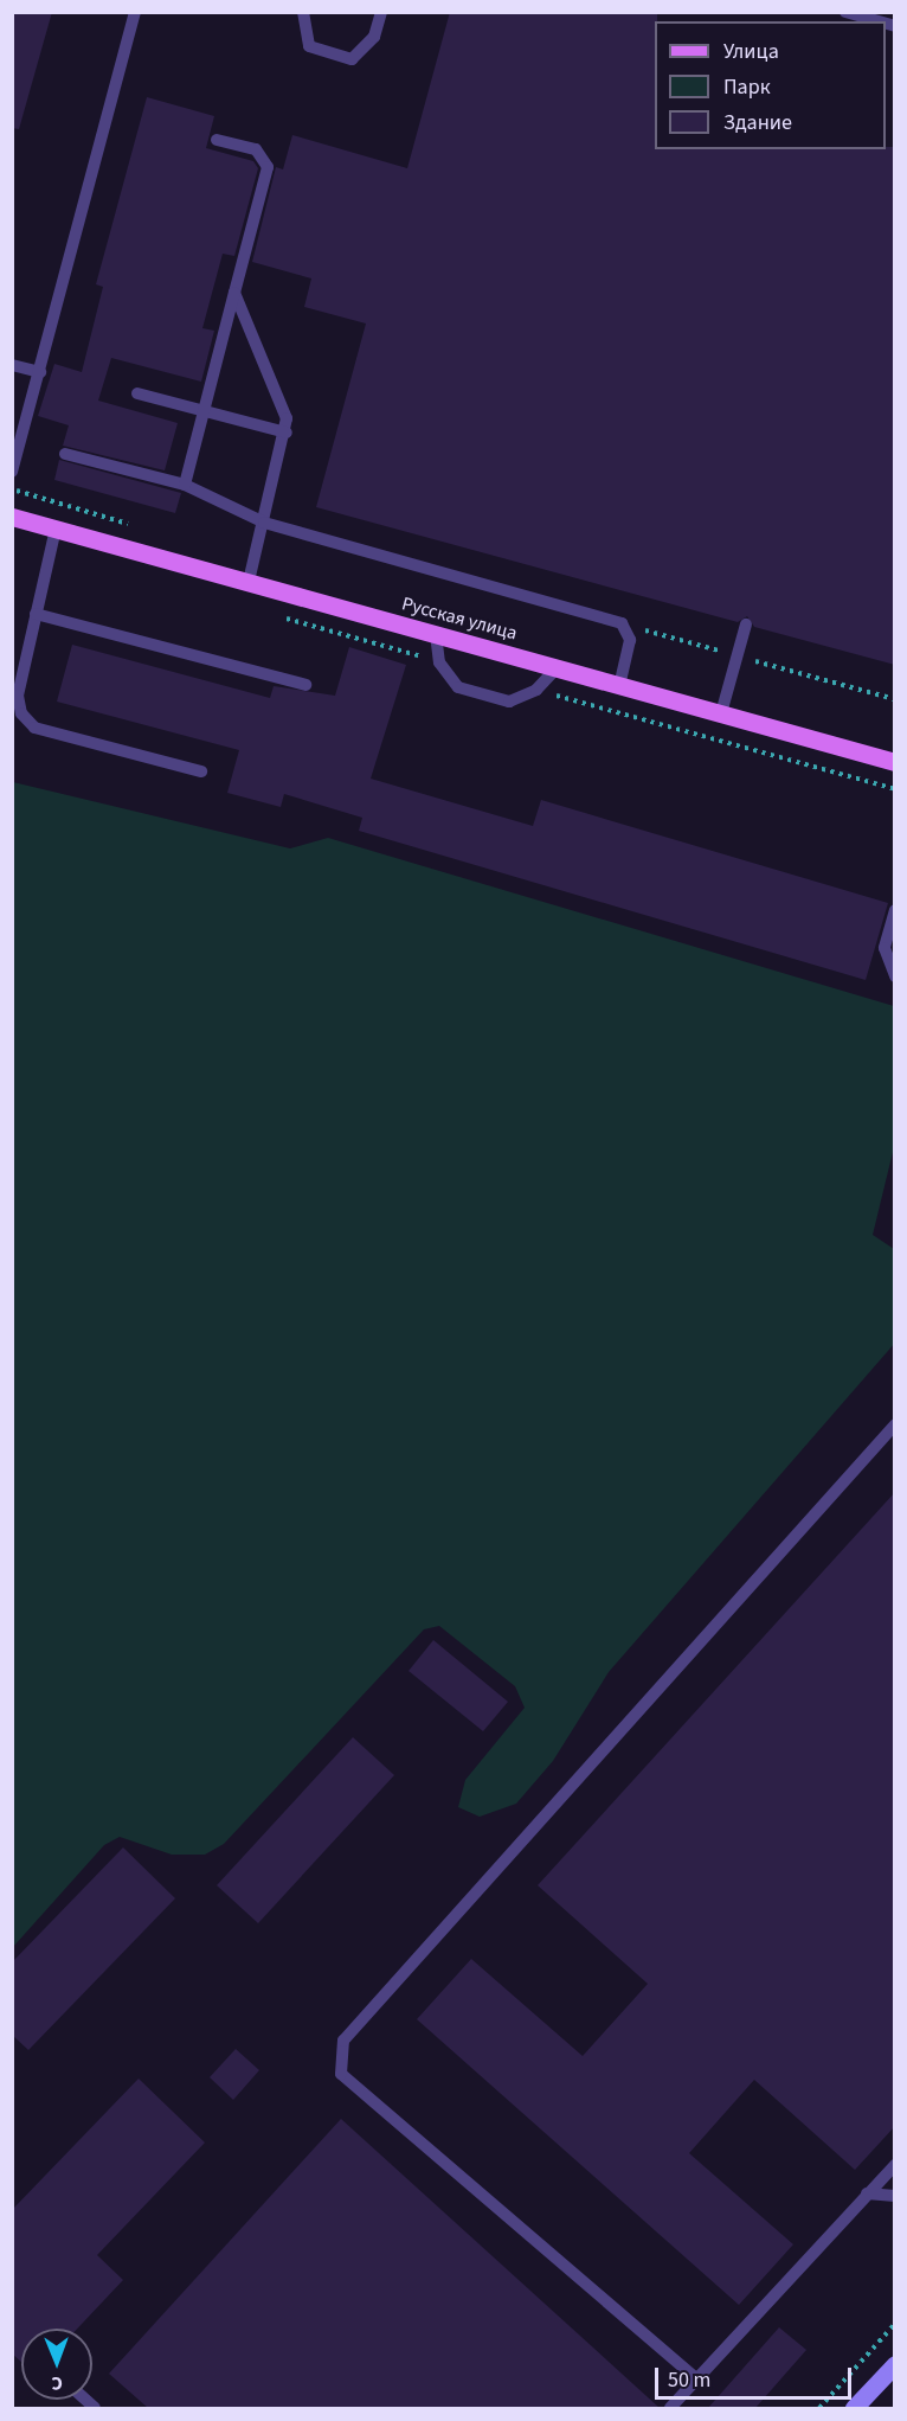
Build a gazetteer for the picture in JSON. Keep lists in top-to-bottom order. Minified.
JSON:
{"streets":{"main road":["Русская улица"]},"legend":["Улица","Парк","Здание"],"scale_bar":"50 m","north":"bottom"}
